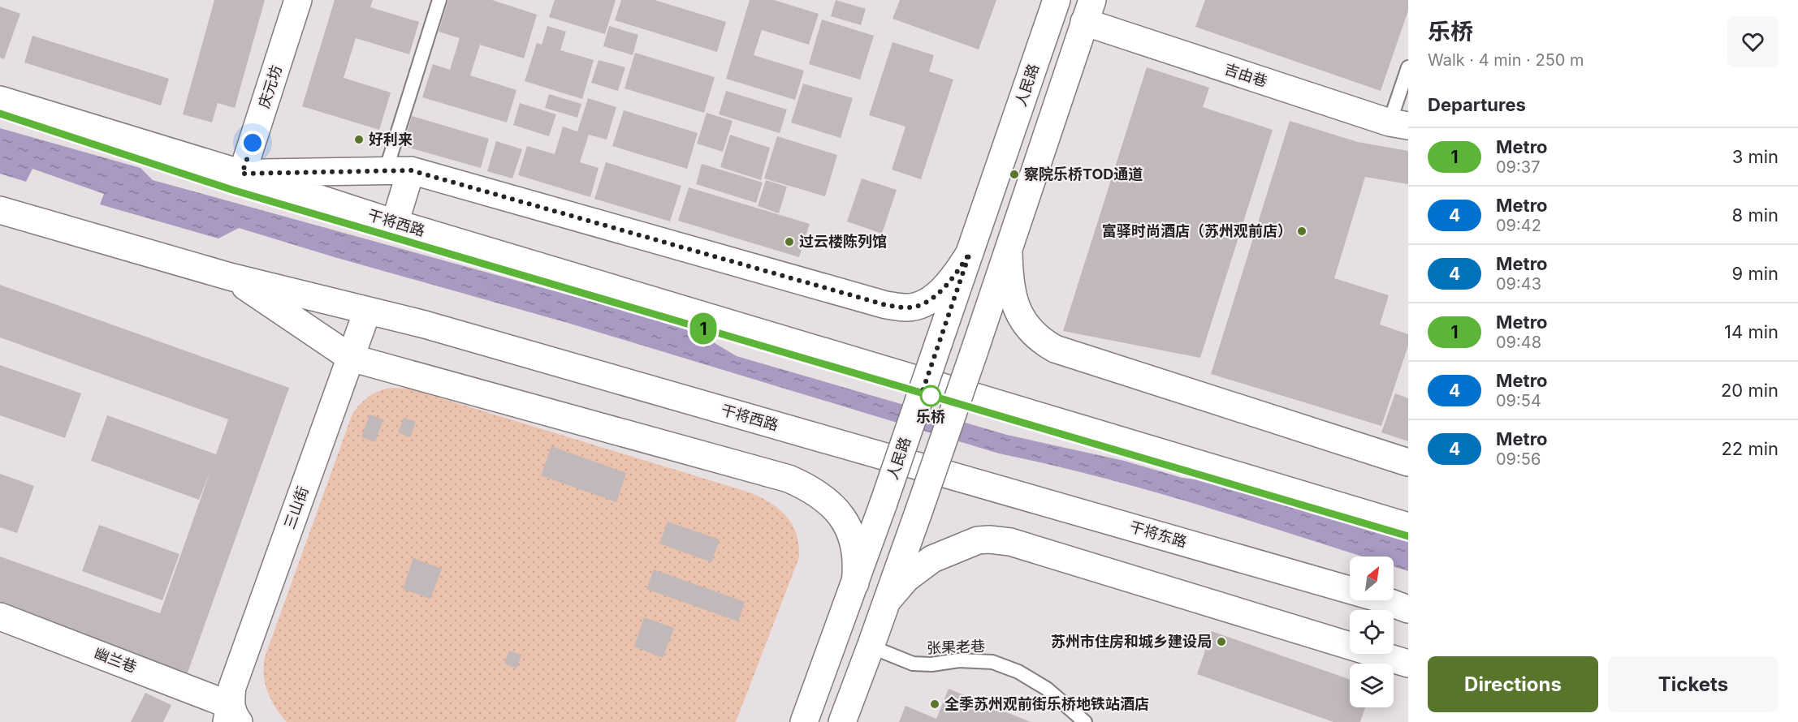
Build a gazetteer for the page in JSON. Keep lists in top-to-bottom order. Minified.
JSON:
{"streets":{"main road":["吉由巷","人民路","庆元坊","干将西路","三山街","干将东路","幽兰巷"],"lane":["张果老巷"]},"crossings":[["庆元坊","干将西路"],["干将西路","三山街"],["干将西路","干将东路"],["三山街","幽兰巷"]],"places":["好利来","察院乐桥TOD通道","富驿时尚酒店（苏州观前店）","过云楼陈列馆","乐桥","苏州市住房和城乡建设局","全季苏州观前街乐桥地铁站酒店"],"lines":["metro line 1"],"north":"top right","page":{"on_map":"1","heading":[["乐桥","Walk · 4 min · 250 m"],"Departures"],"list":[{"mark":"1","name":"Metro","note":"09:37","value":"3 min"},{"mark":"4","name":"Metro","note":"09:42","value":"8 min"},{"mark":"4","name":"Metro","note":"09:43","value":"9 min"},{"mark":"1","name":"Metro","note":"09:48","value":"14 min"},{"mark":"4","name":"Metro","note":"09:54","value":"20 min"},{"mark":"4","name":"Metro","note":"09:56","value":"22 min"}],"buttons":["Directions","Tickets"]}}
